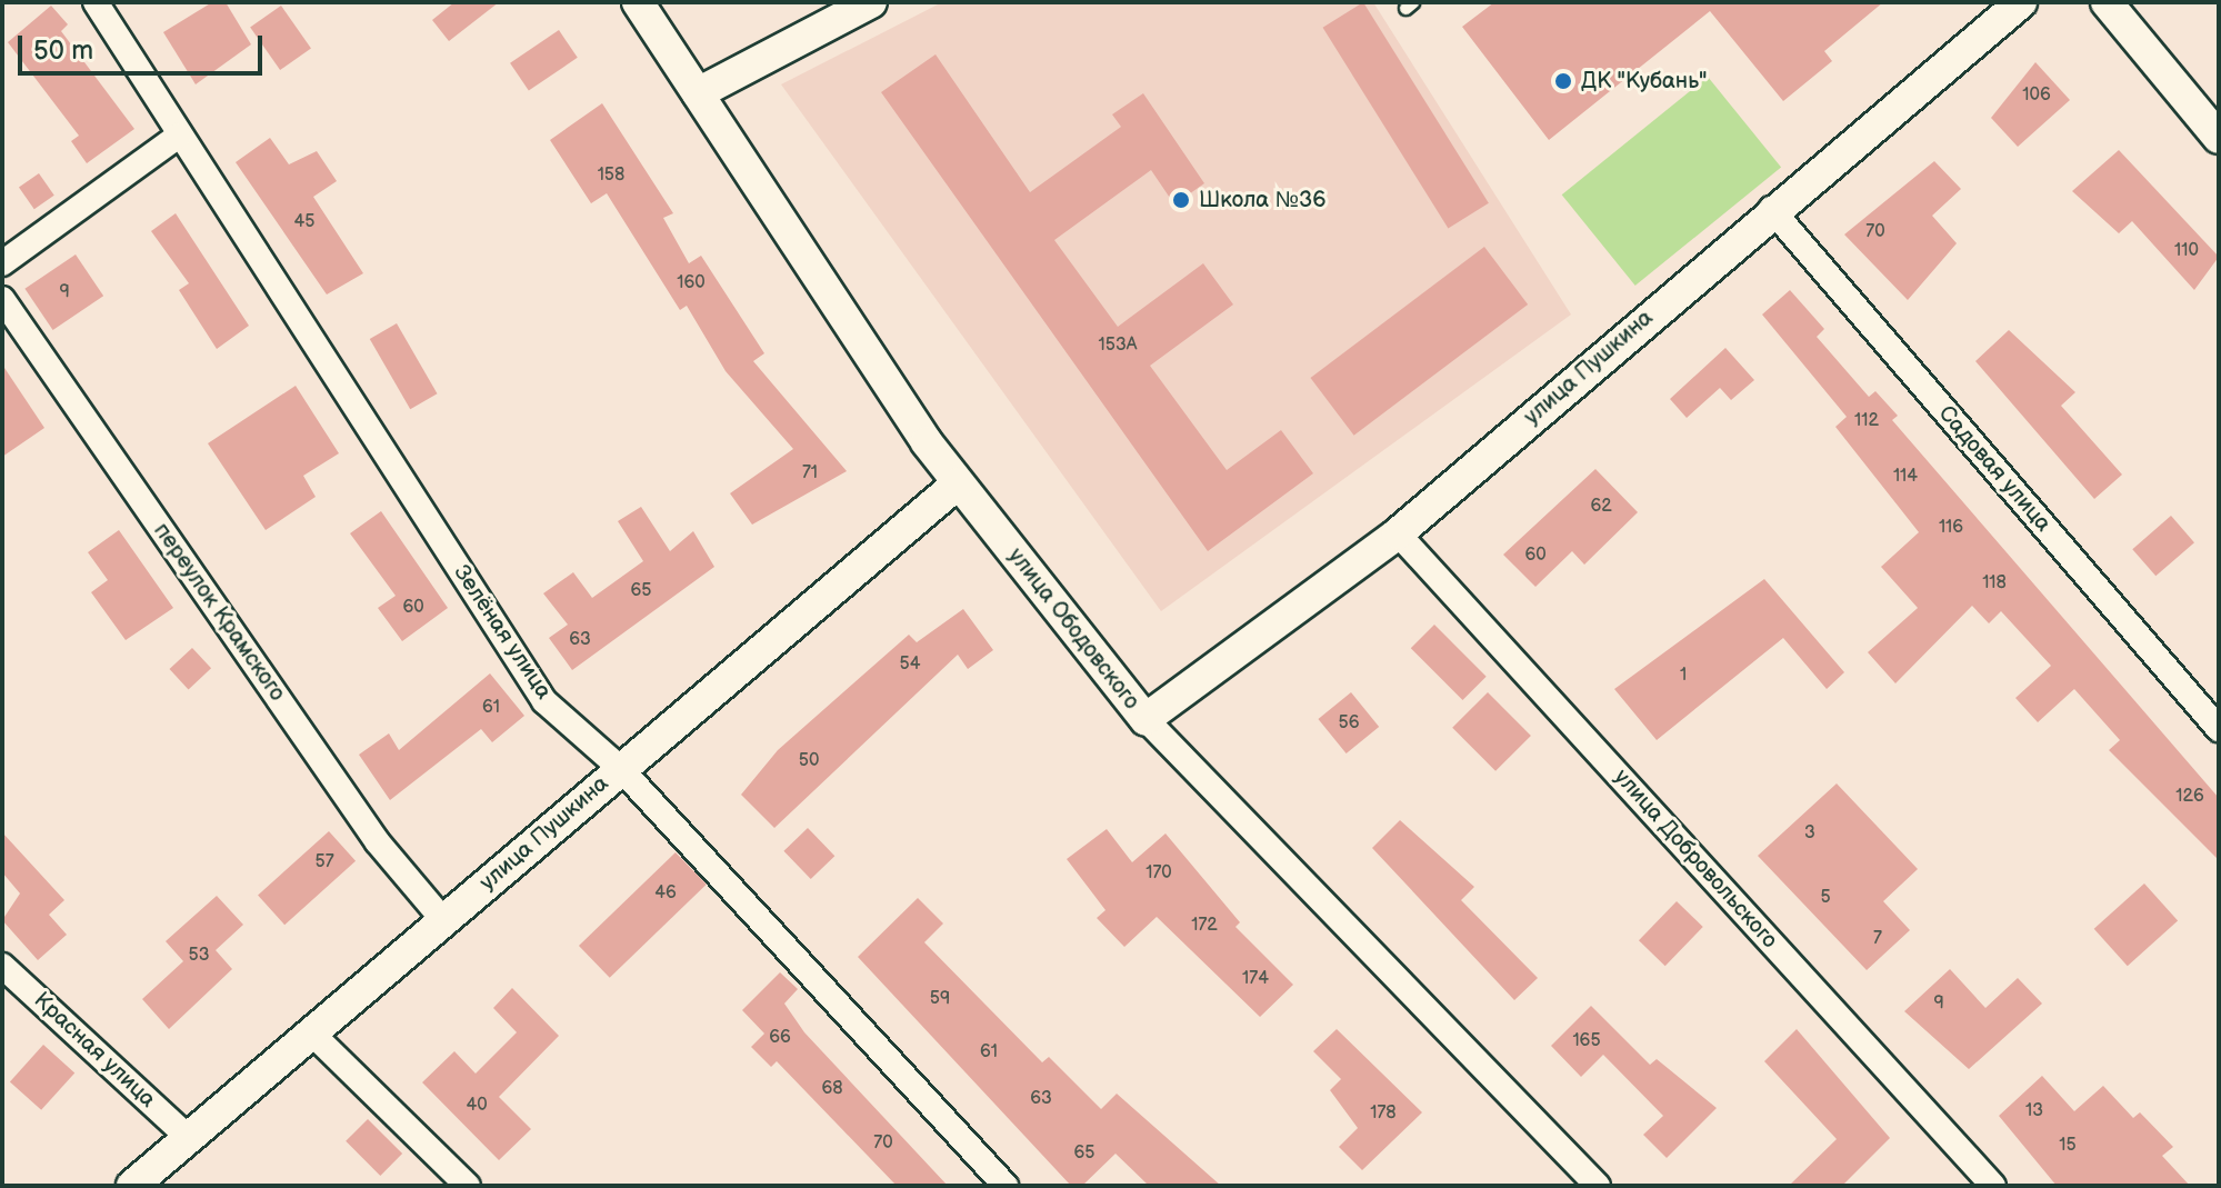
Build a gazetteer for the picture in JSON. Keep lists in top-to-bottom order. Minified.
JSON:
{"streets":{"street":["улица Пушкина","Садовая улица","переулок Крамского","улица Ободовского","Зелёная улица","улица Добровольского","Красная улица"]},"crossings":[["улица Пушкина","Садовая улица"],["улица Пушкина","переулок Крамского"],["улица Пушкина","улица Ободовского"],["улица Пушкина","Зелёная улица"],["улица Пушкина","улица Добровольского"],["улица Пушкина","Красная улица"]],"places":["ДК \"Кубань\"","Школа №36"],"house_numbers":["106","158","45","70","110","160","9","153А","112","71","114","62","116","60","118","65","60","63","54","1","61","56","50","126","3","57","170","46","5","172","7","53","174","59","9","66","165","61","68","63","40","13","178","70","15","65"],"scale_bar":"50 m"}
